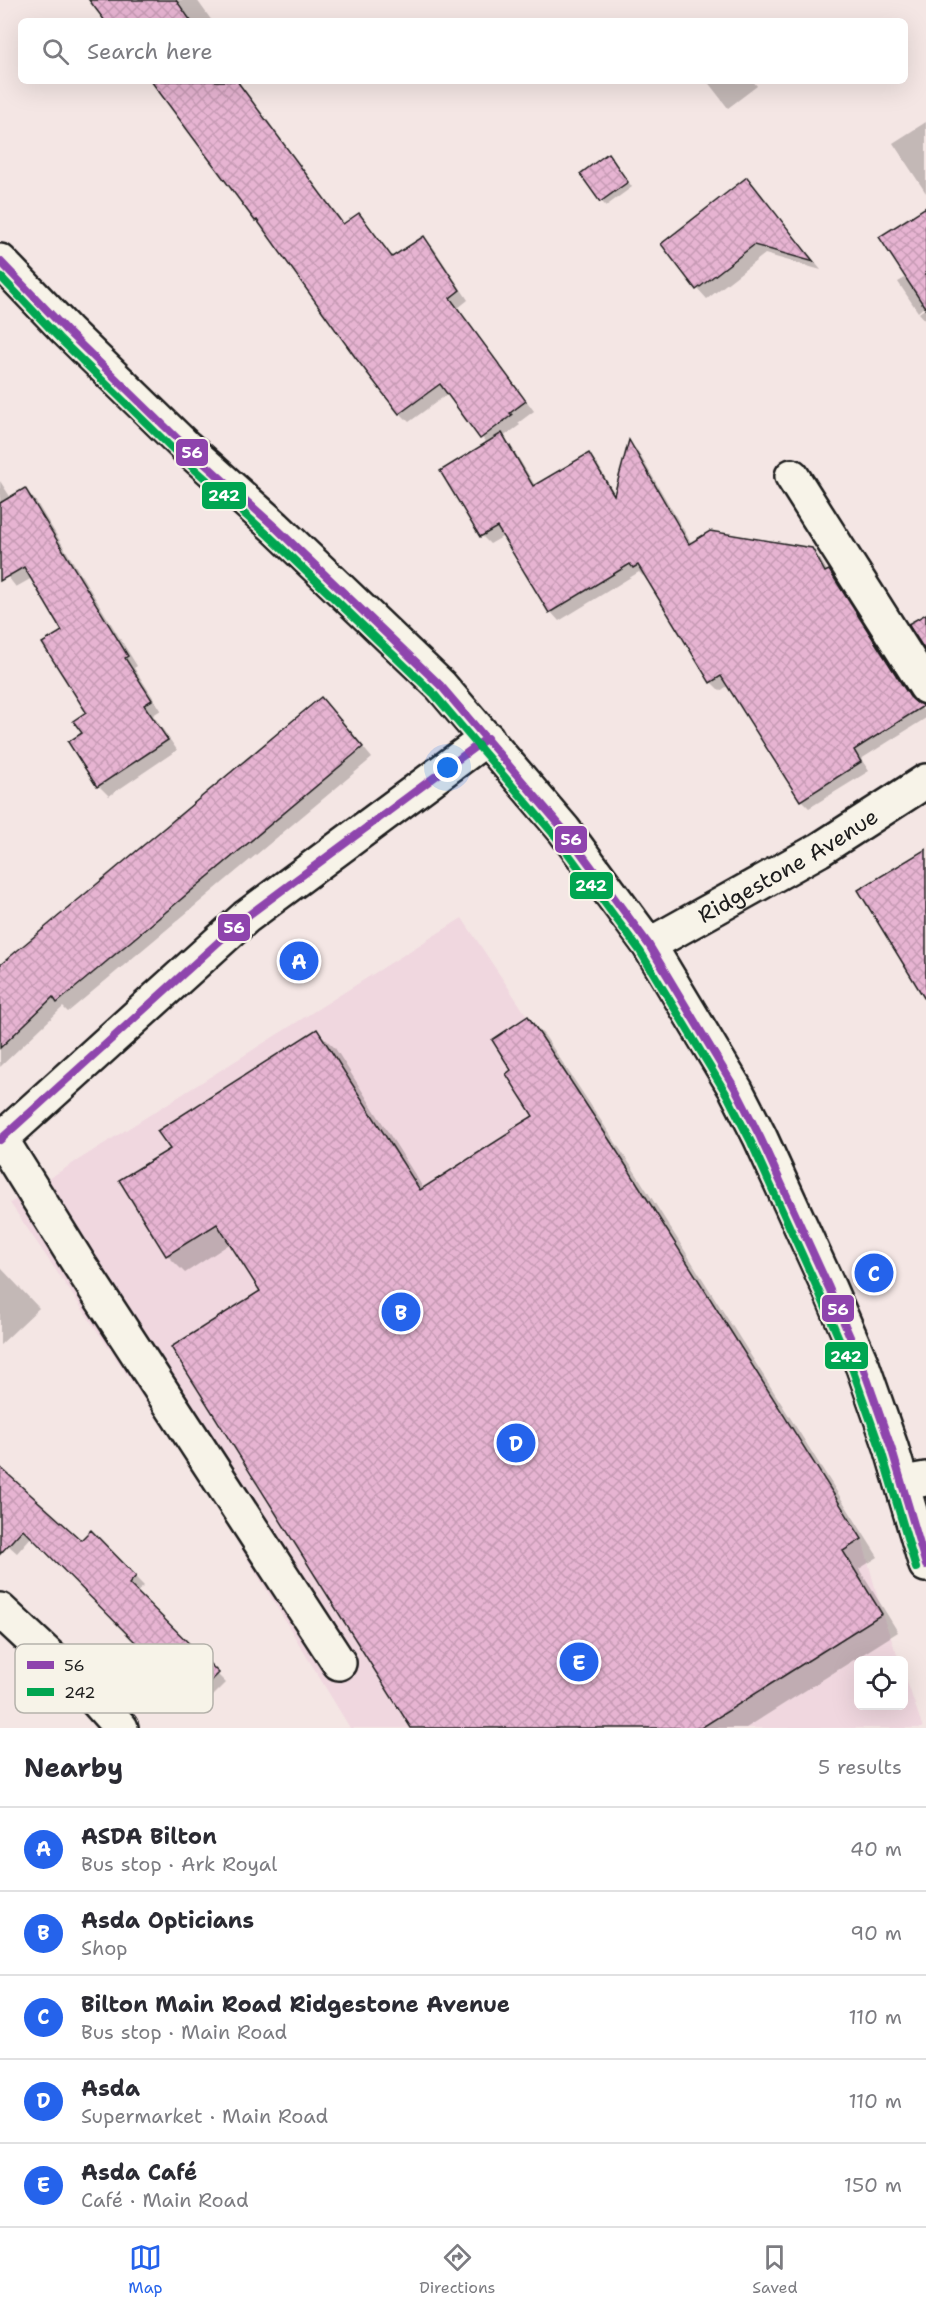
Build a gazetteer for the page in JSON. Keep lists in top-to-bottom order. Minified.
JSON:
{"streets":{"main road":["Ridgestone Avenue"]},"lines":["transit line 56","transit line 242"],"legend":["56","242"],"page":{"search":"Search here","pins":["A","C","B","D","E"],"heading":["Nearby","5 results"],"list":[{"mark":"A","name":"ASDA Bilton","note":"Bus stop · Ark Royal","value":"40 m"},{"mark":"B","name":"Asda Opticians","note":"Shop","value":"90 m"},{"mark":"C","name":"Bilton Main Road Ridgestone Avenue","note":"Bus stop · Main Road","value":"110 m"},{"mark":"D","name":"Asda","note":"Supermarket · Main Road","value":"110 m"},{"mark":"E","name":"Asda Café","note":"Café · Main Road","value":"150 m"}],"nav":["Map","Directions","Saved"]}}
